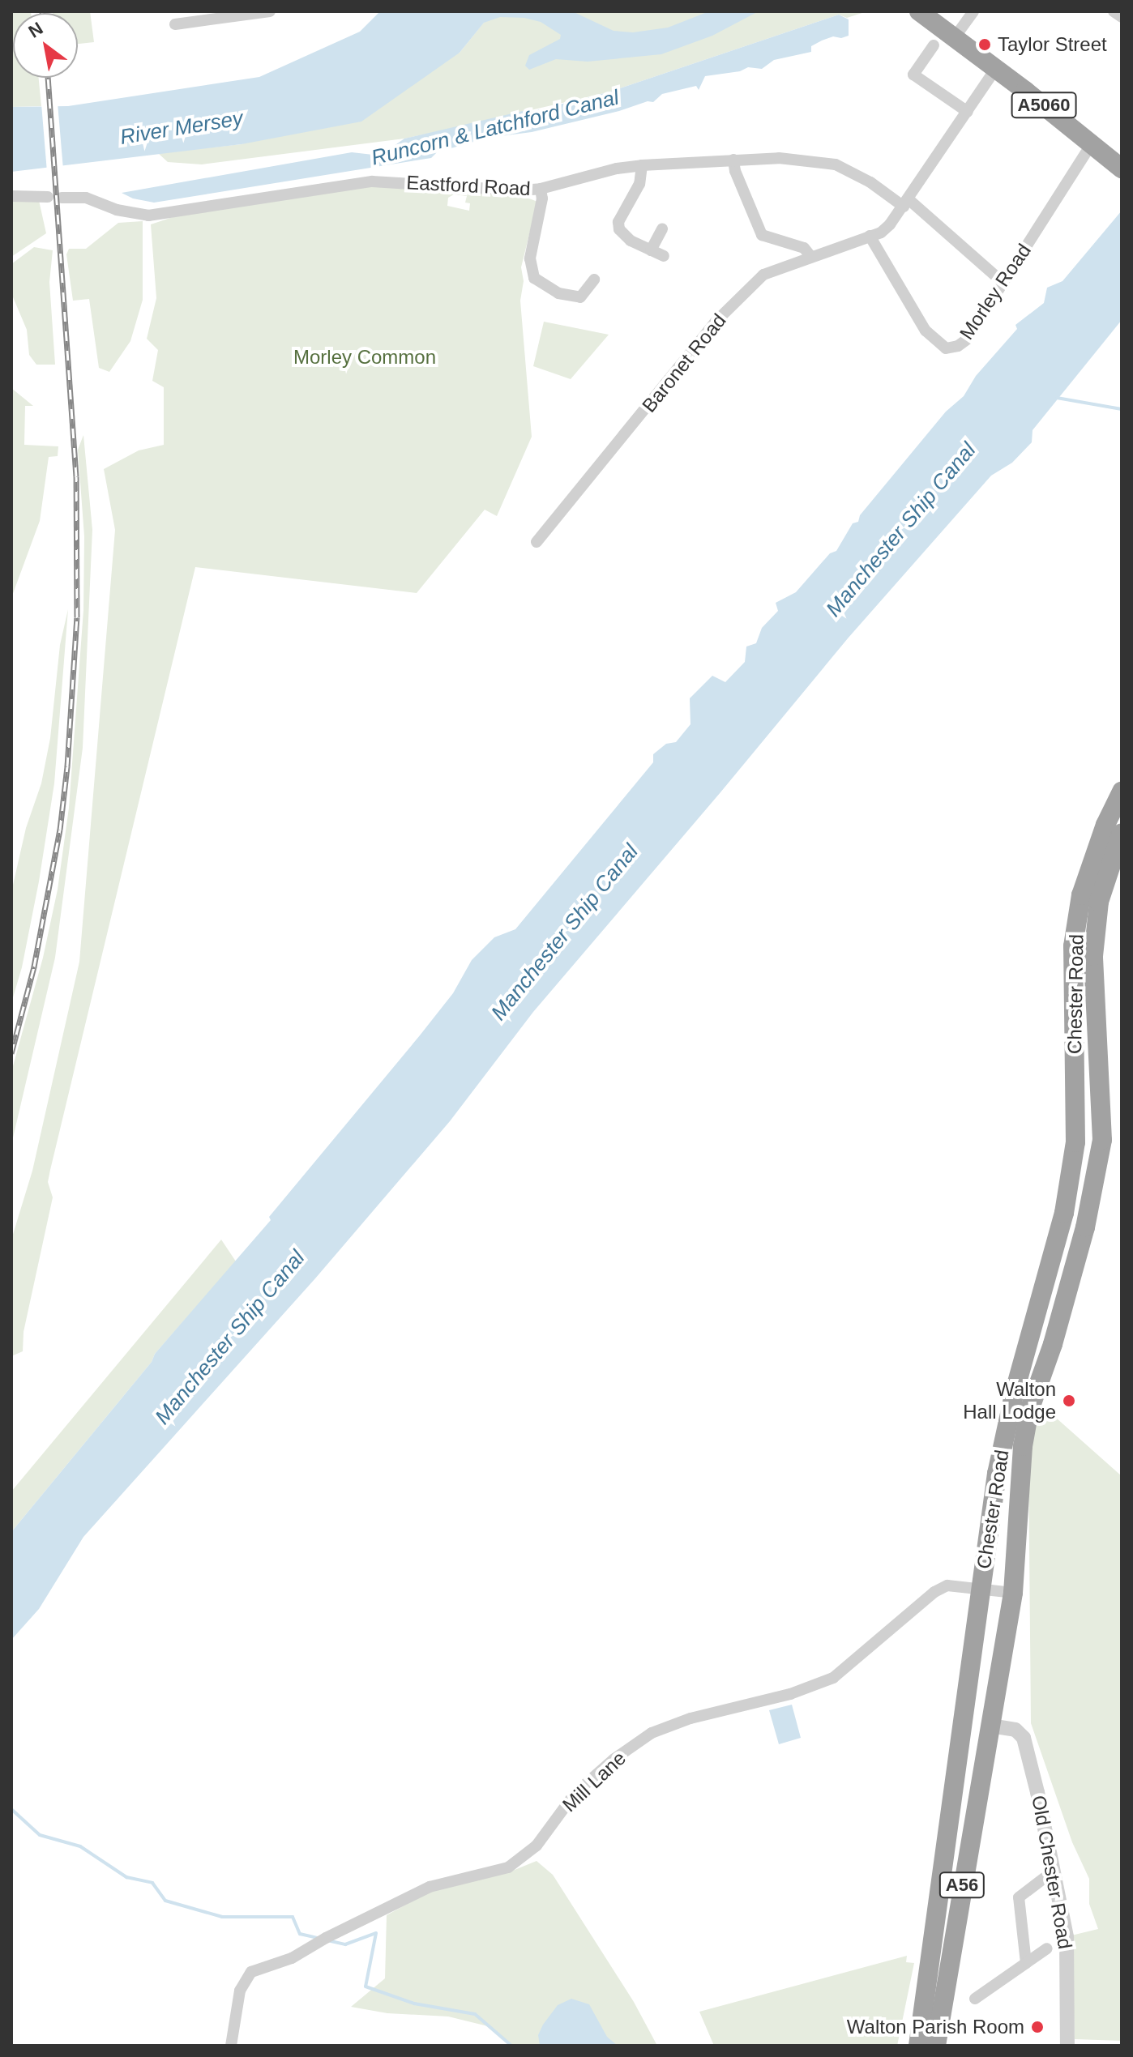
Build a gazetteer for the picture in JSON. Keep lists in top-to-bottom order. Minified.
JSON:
{"streets":{"highway":["A5060","Chester Road","A56"],"street":["Eastford Road","Morley Road","Baronet Road","Mill Lane","Old Chester Road"]},"crossings":[["A5060","Morley Road"],["Eastford Road","Morley Road"],["Morley Road","Baronet Road"],["Chester Road","Mill Lane"],["Chester Road","Old Chester Road"]],"water":["River Mersey","Runcorn & Latchford Canal","Manchester Ship Canal"],"parks":["Morley Common"],"places":["Taylor Street","Walton Hall Lodge","Walton Parish Room"],"north":"top left"}
